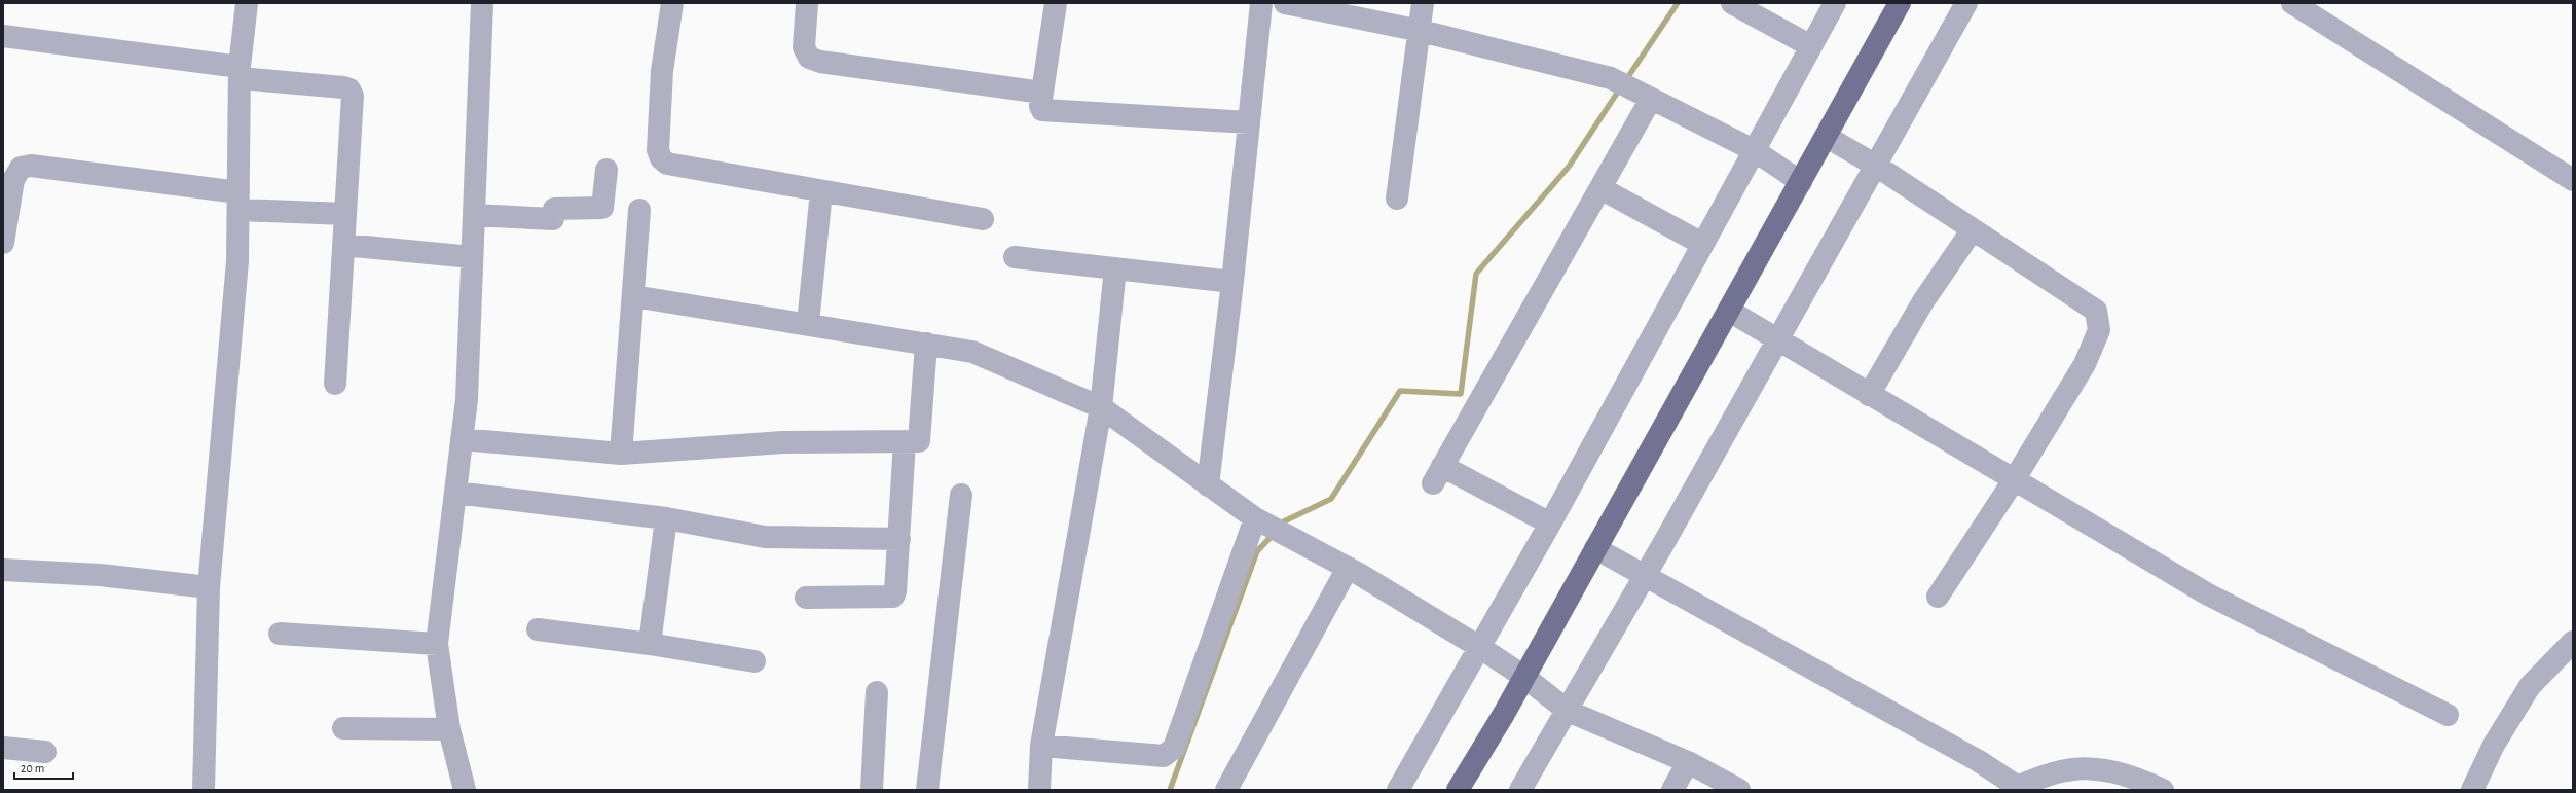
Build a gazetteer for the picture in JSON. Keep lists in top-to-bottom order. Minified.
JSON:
{"scale_bar":"20 m"}
